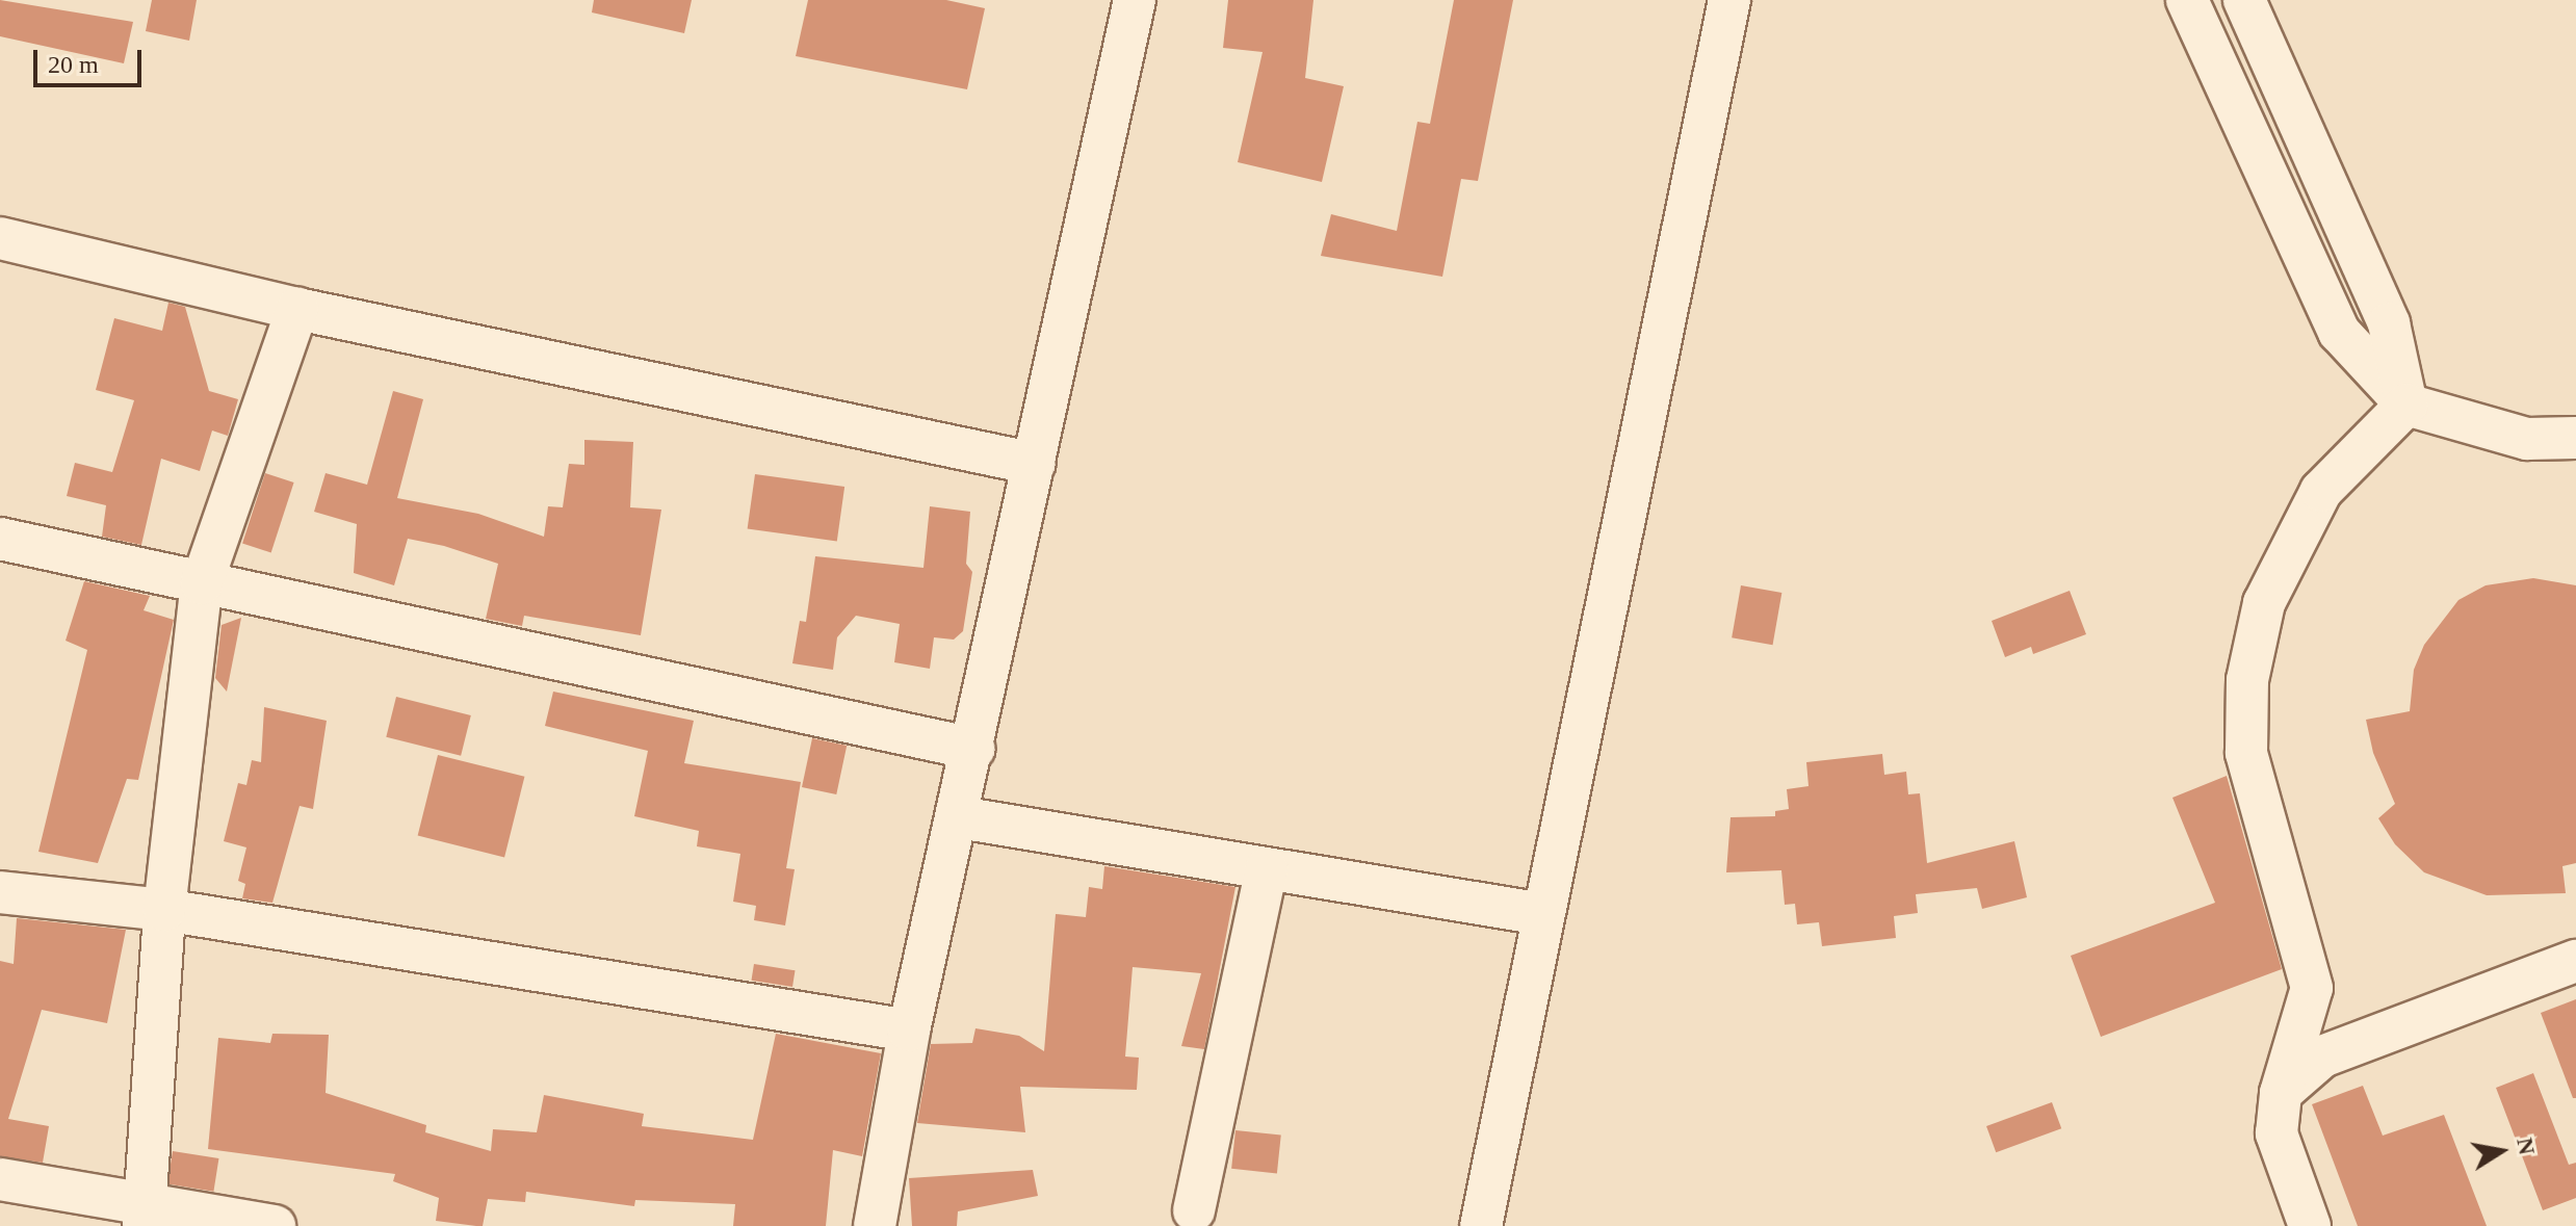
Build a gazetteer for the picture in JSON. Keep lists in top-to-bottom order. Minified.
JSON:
{"scale_bar":"20 m","north":"right"}
